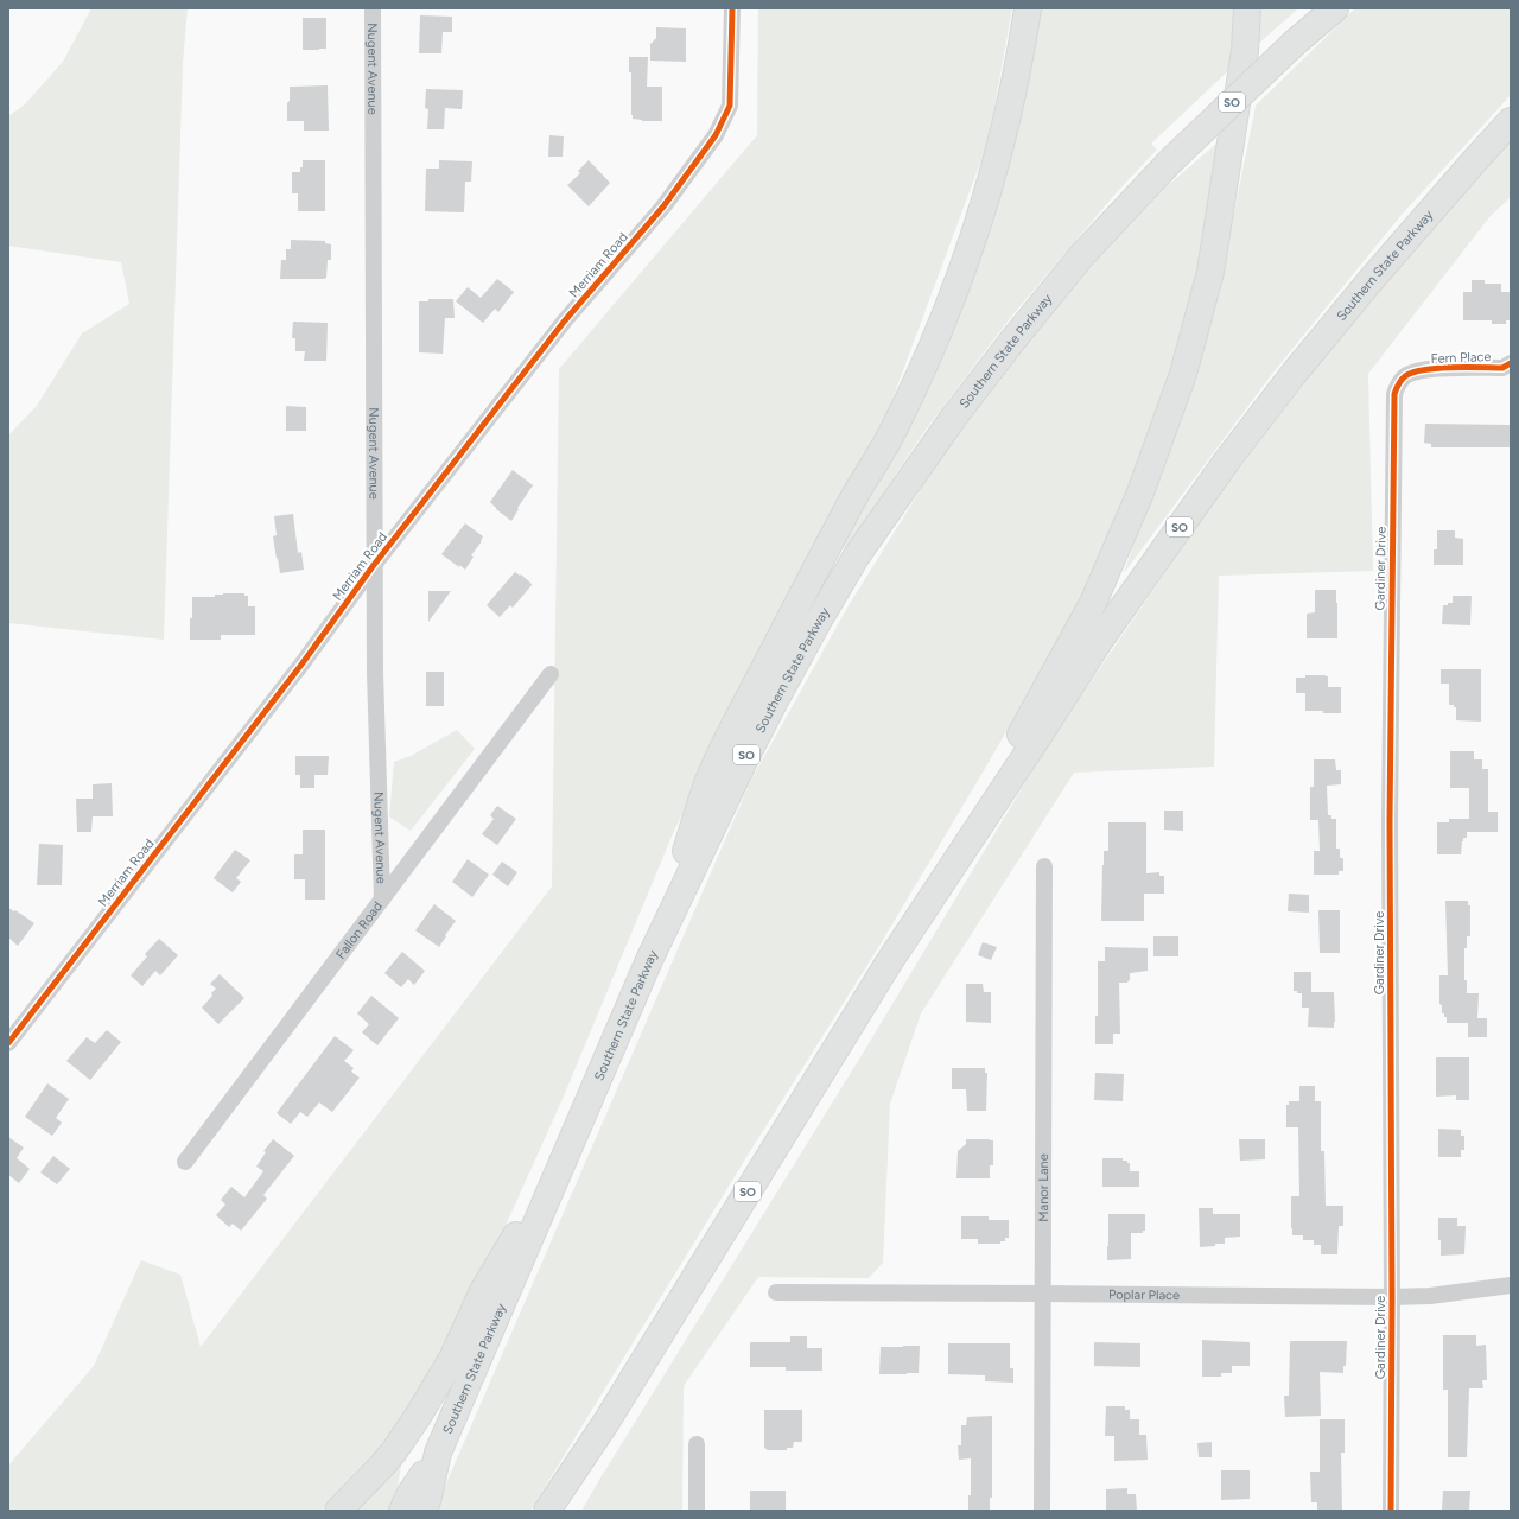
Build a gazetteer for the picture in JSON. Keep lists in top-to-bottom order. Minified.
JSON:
{"streets":{"highway":["SO","Southern State Parkway"],"street":["Nugent Avenue","Merriam Road","Fern Place","Gardiner Drive","Fallon Road","Manor Lane","Poplar Place"]},"crossings":[["Nugent Avenue","Merriam Road"],["Nugent Avenue","Fallon Road"],["Fern Place","Gardiner Drive"],["Gardiner Drive","Poplar Place"],["Manor Lane","Poplar Place"]]}
